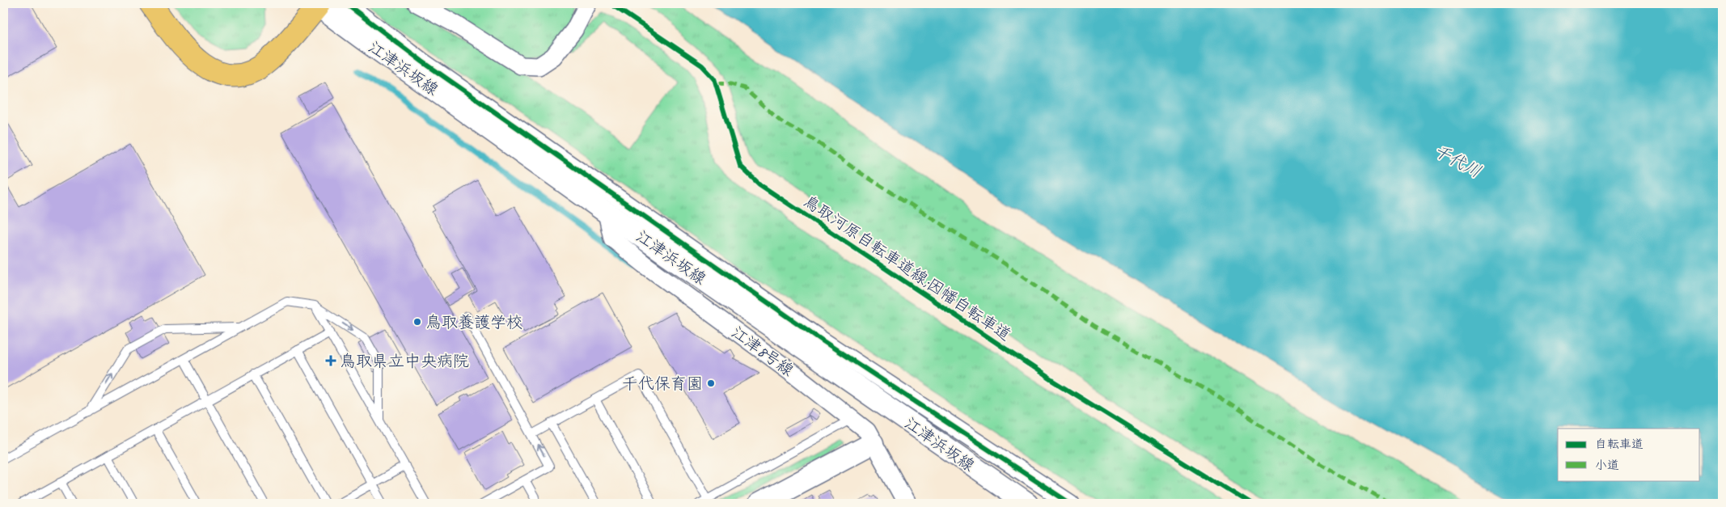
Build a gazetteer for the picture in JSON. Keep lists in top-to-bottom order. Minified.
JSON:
{"streets":{"street":["江津浜坂線","江津8号線"],"cycle path":["鳥取河原自転車道線;因幡自転車道"]},"crossings":[["江津浜坂線","江津8号線"]],"water":["千代川"],"places":{"other":["鳥取養護学校","千代保育園"],"health":["鳥取県立中央病院"]},"legend":["自転車道","小道"]}
